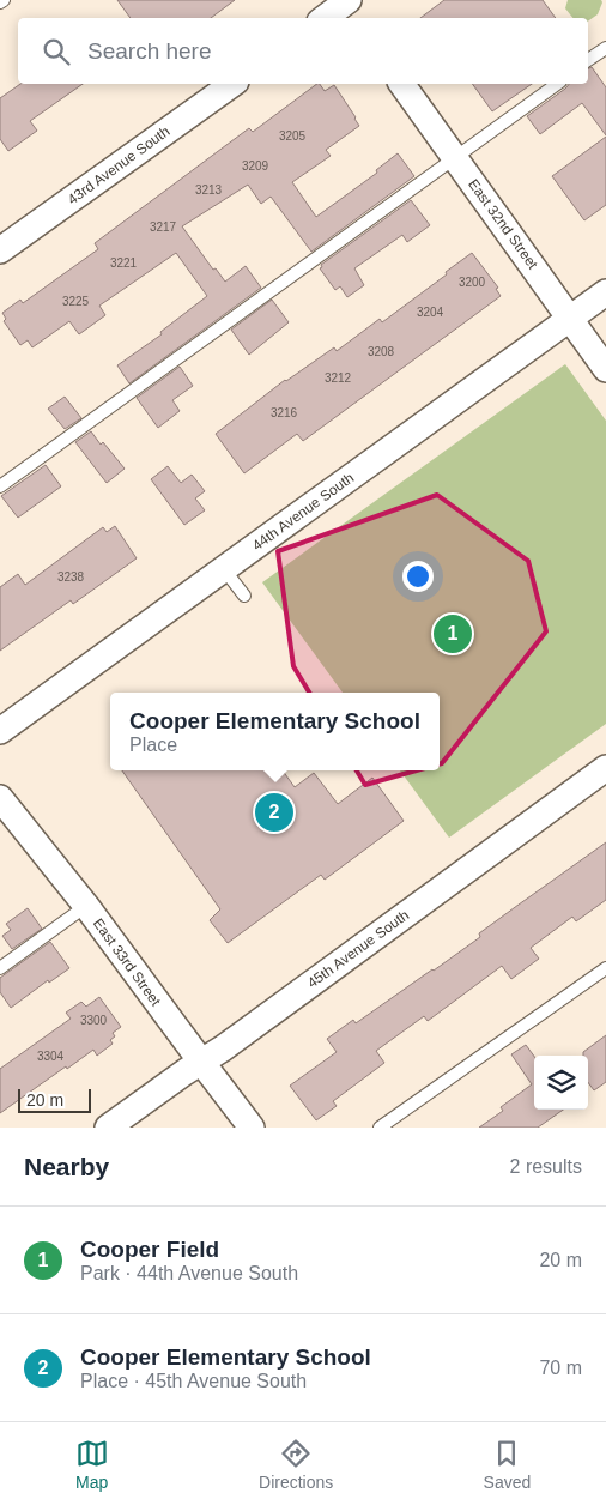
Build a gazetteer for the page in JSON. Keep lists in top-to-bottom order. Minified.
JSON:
{"streets":{"street":["43rd Avenue South","East 32nd Street","44th Avenue South","45th Avenue South","East 33rd Street"]},"crossings":[["East 32nd Street","44th Avenue South"],["45th Avenue South","East 33rd Street"]],"house_numbers":["3205","3209","3213","3217","3221","3200","3225","3204","3208","3212","3216","3238","3300","3304"],"scale_bar":"20 m","page":{"search":"Search here","pins":["1","2"],"popup":["Cooper Elementary School","Place"],"scale":"20 m","heading":["Nearby","2 results"],"list":[{"mark":"1","name":"Cooper Field","note":"Park · 44th Avenue South","value":"20 m"},{"mark":"2","name":"Cooper Elementary School","note":"Place · 45th Avenue South","value":"70 m"}],"nav":["Map","Directions","Saved"]}}
